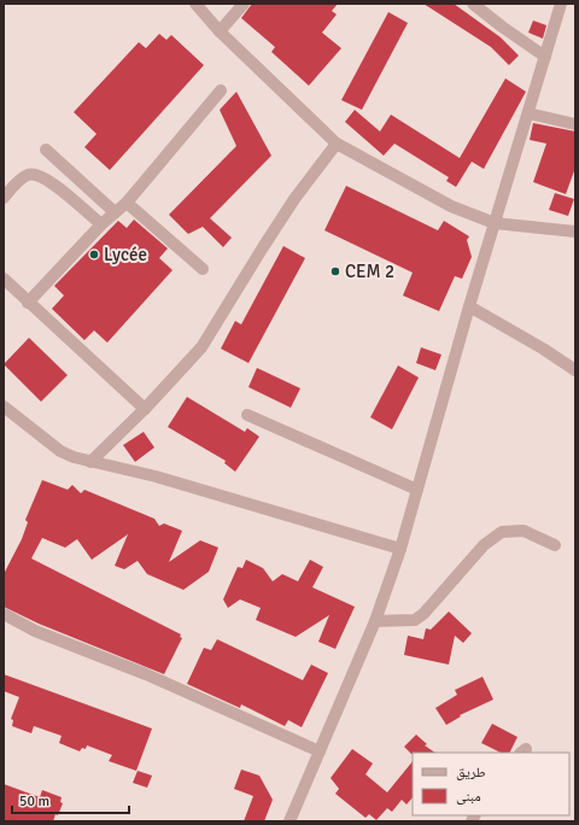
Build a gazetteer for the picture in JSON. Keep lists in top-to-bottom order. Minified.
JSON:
{"places":["Lycée","CEM 2"],"legend":["طريق","مبنى"],"scale_bar":"50 m"}
